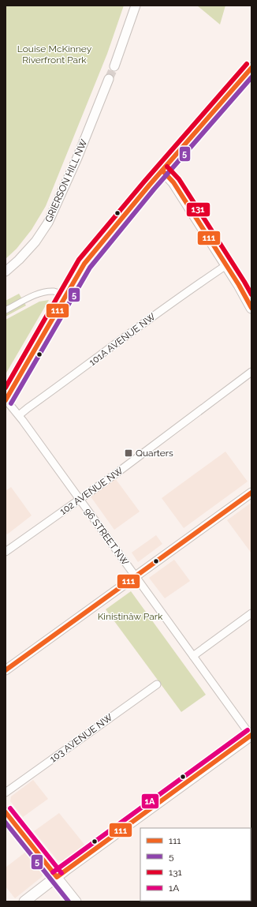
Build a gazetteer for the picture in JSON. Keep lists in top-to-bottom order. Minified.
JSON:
{"streets":{"street":["GRIERSON HILL NW","101A AVENUE NW","102 AVENUE NW","96 STREET NW","103 AVENUE NW"]},"crossings":[["101A AVENUE NW","96 STREET NW"],["102 AVENUE NW","96 STREET NW"]],"parks":["Louise McKinney Riverfront Park","Kinistinâw Park"],"places":{"transit":["Quarters"]},"lines":["transit line 131","transit line 111","transit line 5","transit line 1A"],"legend":["111","5","131","1A"]}
